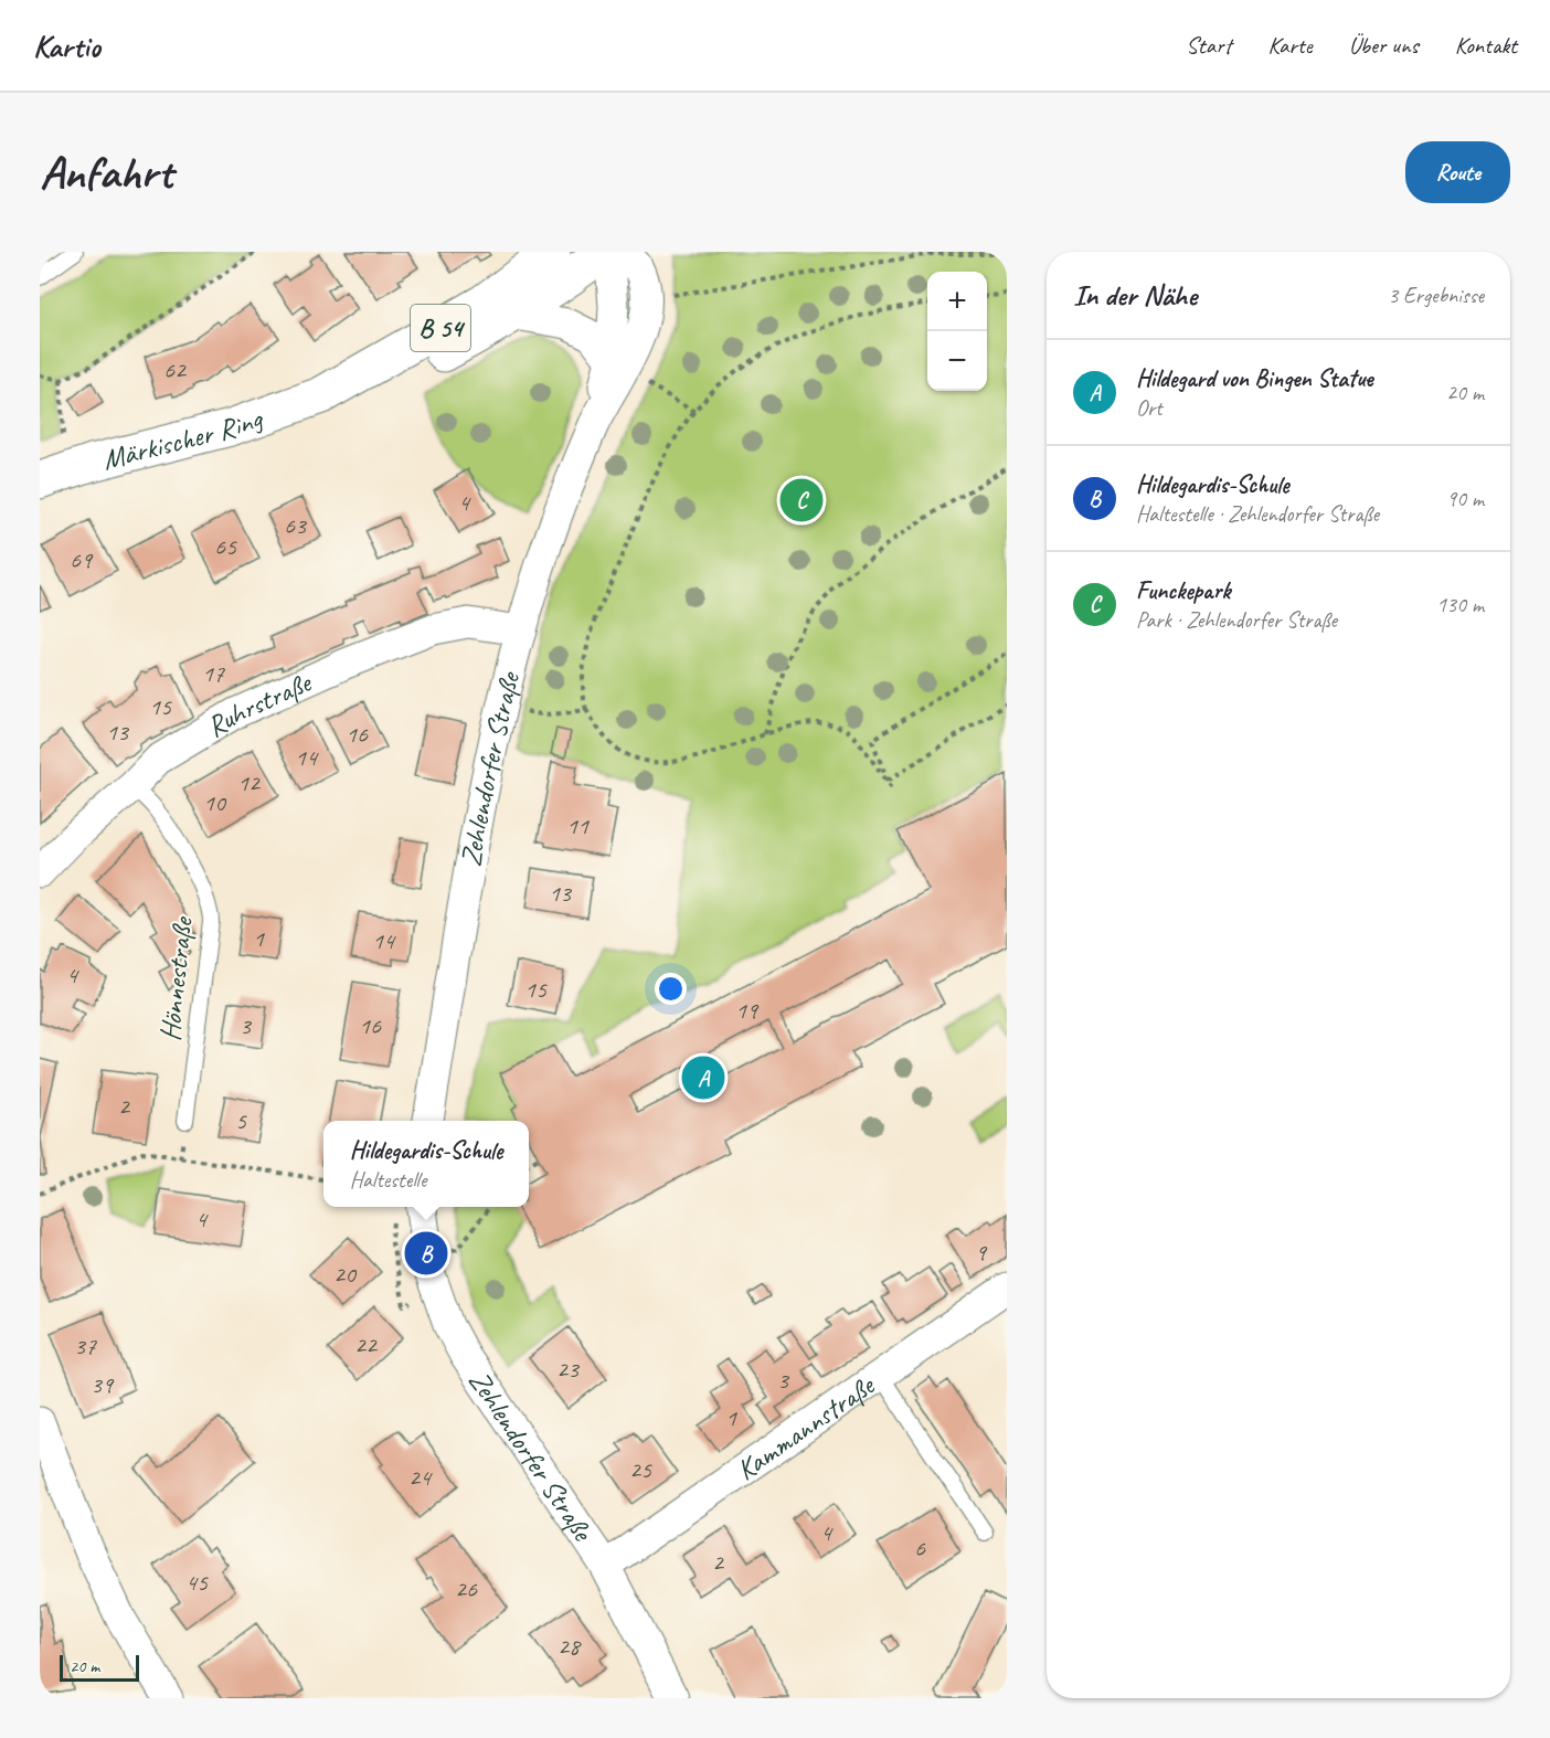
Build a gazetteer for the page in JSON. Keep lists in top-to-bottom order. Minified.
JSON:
{"streets":{"main road":["B 54","Märkischer Ring"],"street":["Ruhrstraße","Zehlendorfer Straße","Kammannstraße"],"lane":["Hönnestraße"]},"crossings":[["Ruhrstraße","Zehlendorfer Straße"],["Ruhrstraße","Hönnestraße"],["Zehlendorfer Straße","Kammannstraße"]],"house_numbers":["62","4","63","65","69","17","15","13","16","14","12","10","11","13","1","14","4","15","19","3","16","2","5","4","9","20","22","37","23","3","39","1","25","24","4","6","2","45","26","28"],"scale_bar":"20 m","page":{"header":"Kartio","nav":["Start","Karte","Über uns","Kontakt"],"buttons":"Route","title":"Anfahrt","heading":["In der Nähe","3 Ergebnisse"],"map_buttons":["+","−"],"list":[{"mark":"A","name":"Hildegard von Bingen Statue","note":"Ort","value":"20 m"},{"mark":"B","name":"Hildegardis-Schule","note":"Haltestelle · Zehlendorfer Straße","value":"90 m"},{"mark":"C","name":"Funckepark","note":"Park · Zehlendorfer Straße","value":"130 m"}],"pins":["C","A","B"],"popup":["Hildegardis-Schule","Haltestelle"],"scale":"20 m"}}
